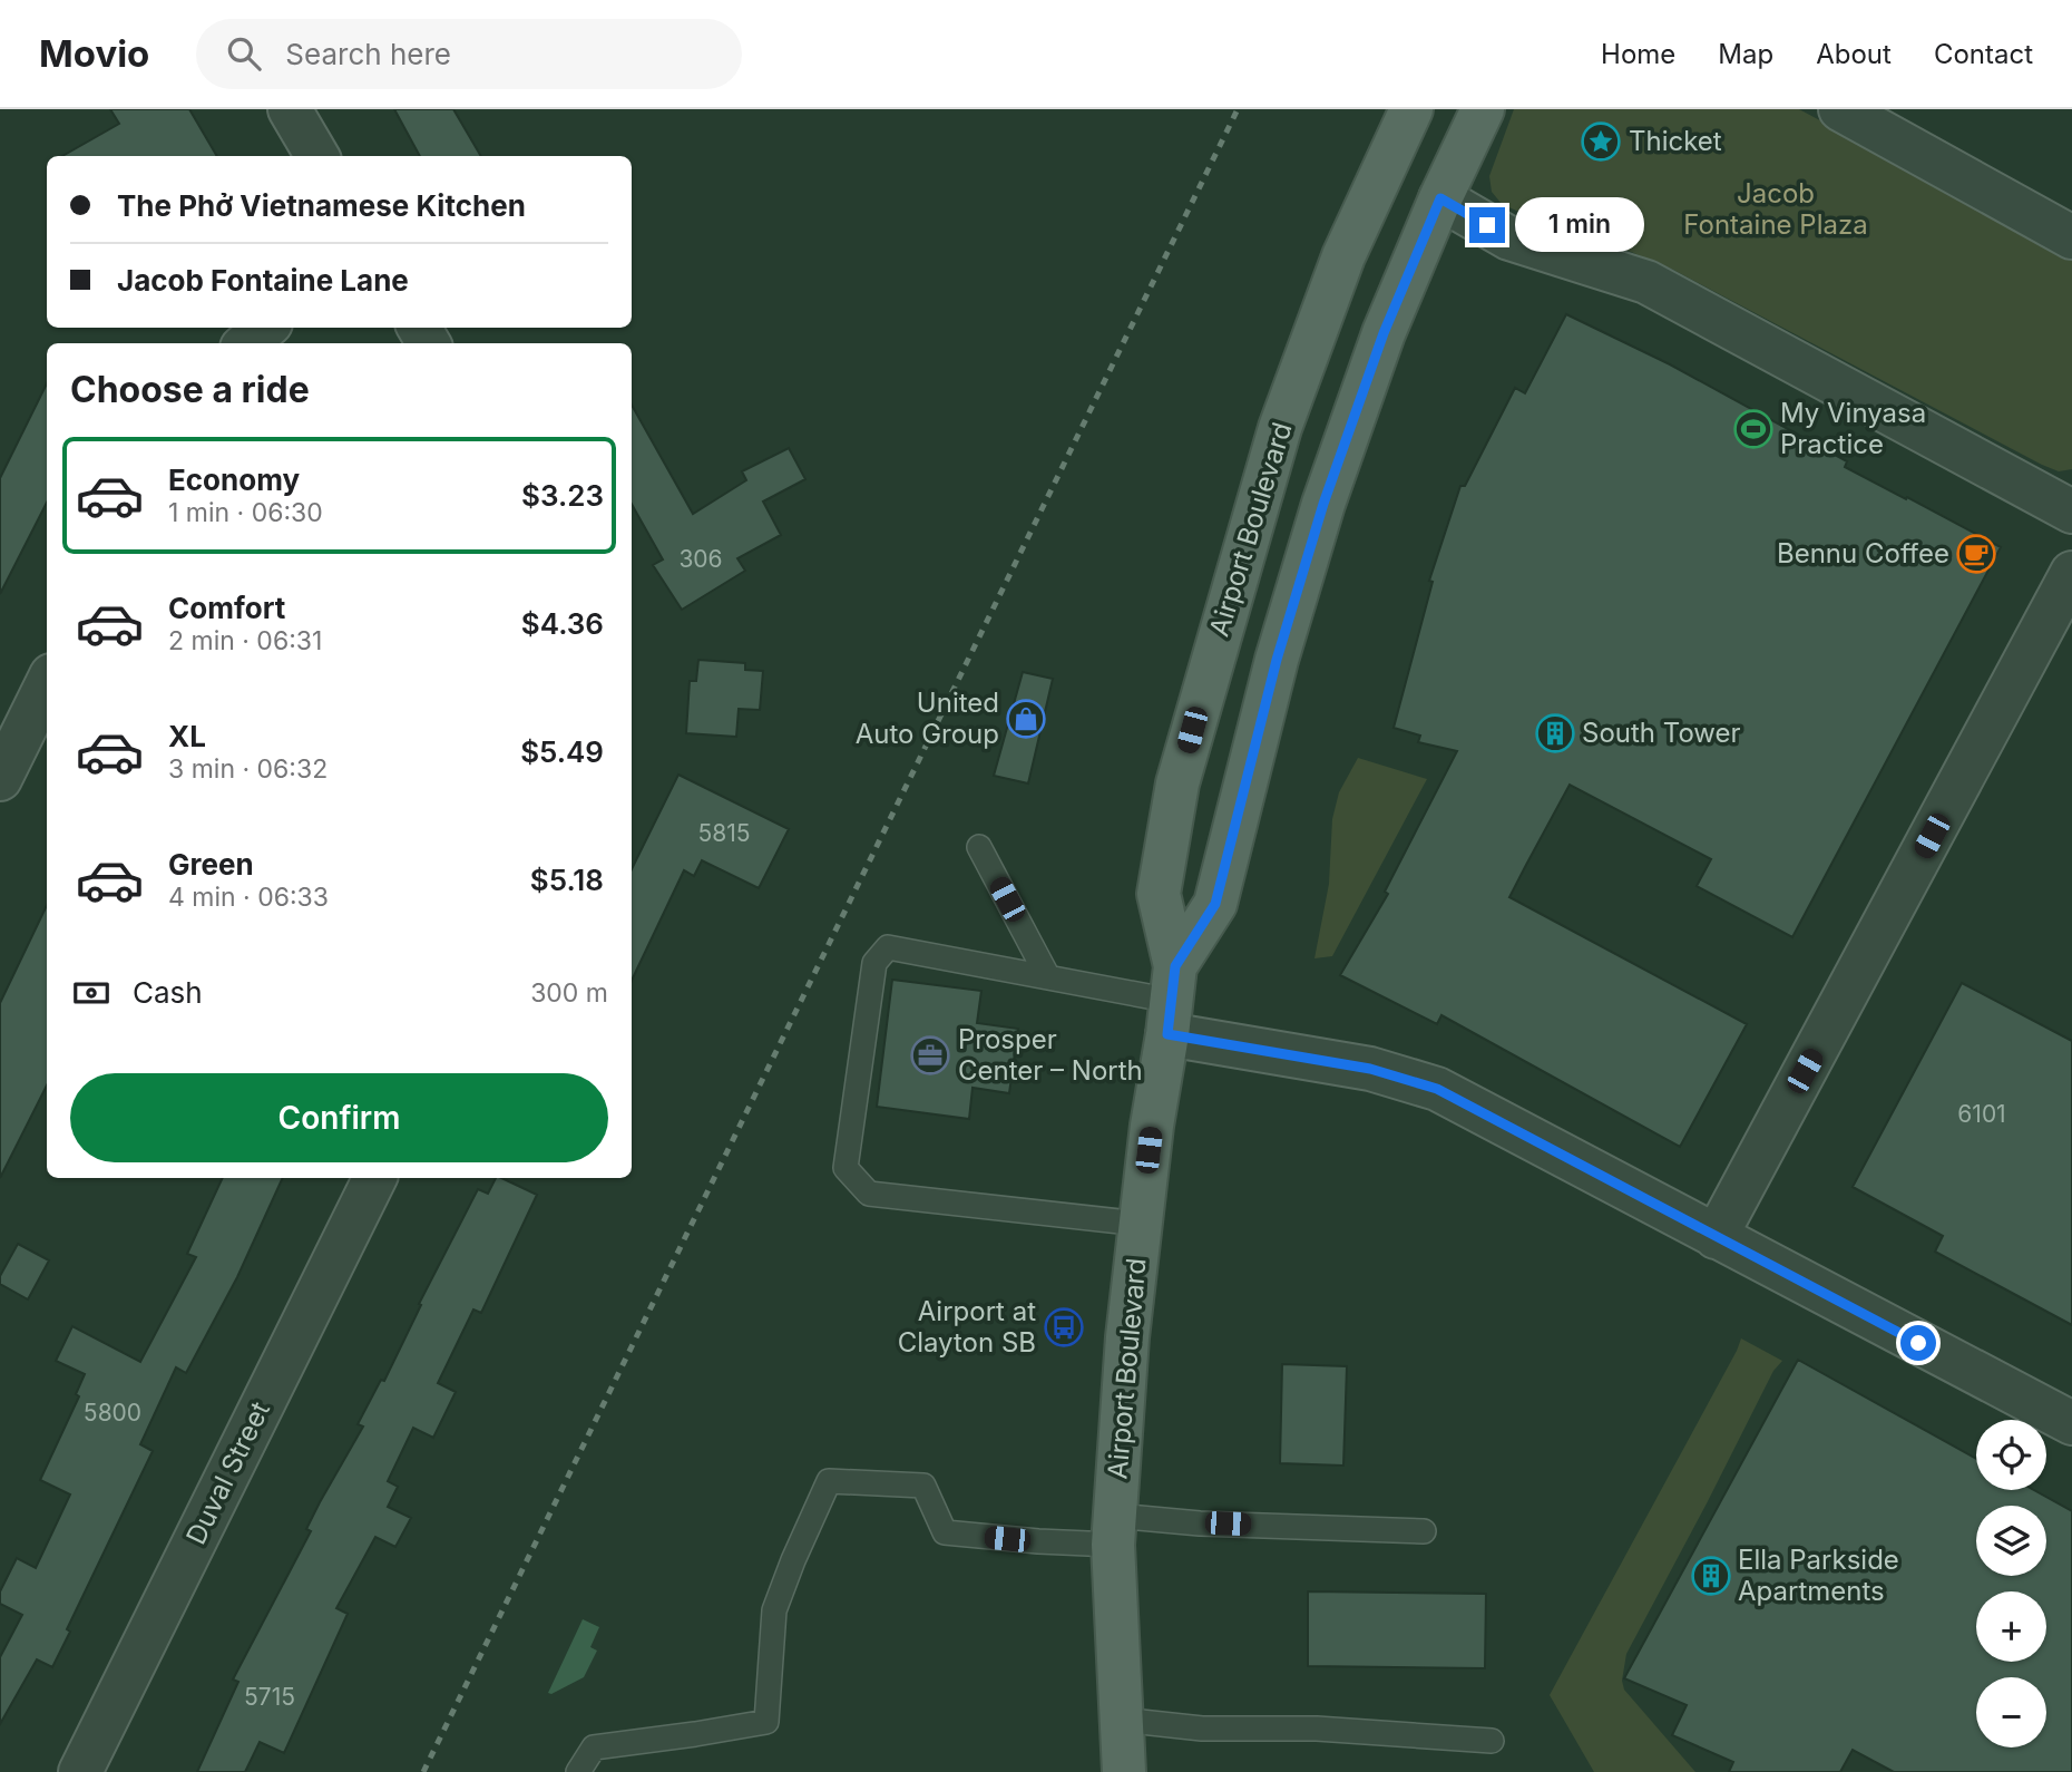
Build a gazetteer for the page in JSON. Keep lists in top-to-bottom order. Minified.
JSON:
{"streets":{"main road":["Airport Boulevard"],"street":["Duval Street"]},"parks":["Jacob Fontaine Plaza"],"places":{"place":["Thicket"],"sports":["My Vinyasa Practice"],"cafe":["Bennu Coffee"],"shop":["United Auto Group"],"building":["South Tower","Ella Parkside Apartments"],"office":["Prosper Center – North"],"bus stop":["Airport at Clayton SB"]},"house_numbers":["306","5815","6101","5800","5715"],"page":{"header":"Movio","search":"Search here","nav":["Home","Map","About","Contact"],"banner":["The Phở Vietnamese Kitchen","Jacob Fontaine Lane"],"bubble":"1 min","heading":"Choose a ride","list":[{"name":"Economy","note":"1 min · 06:30","value":"$3.23"},{"name":"Comfort","note":"2 min · 06:31","value":"$4.36"},{"name":"XL","note":"3 min · 06:32","value":"$5.49"},{"name":"Green","note":"4 min · 06:33","value":"$5.18"}],"pay":["Cash","300 m"],"buttons":"Confirm","map_buttons":["+","−"]}}
